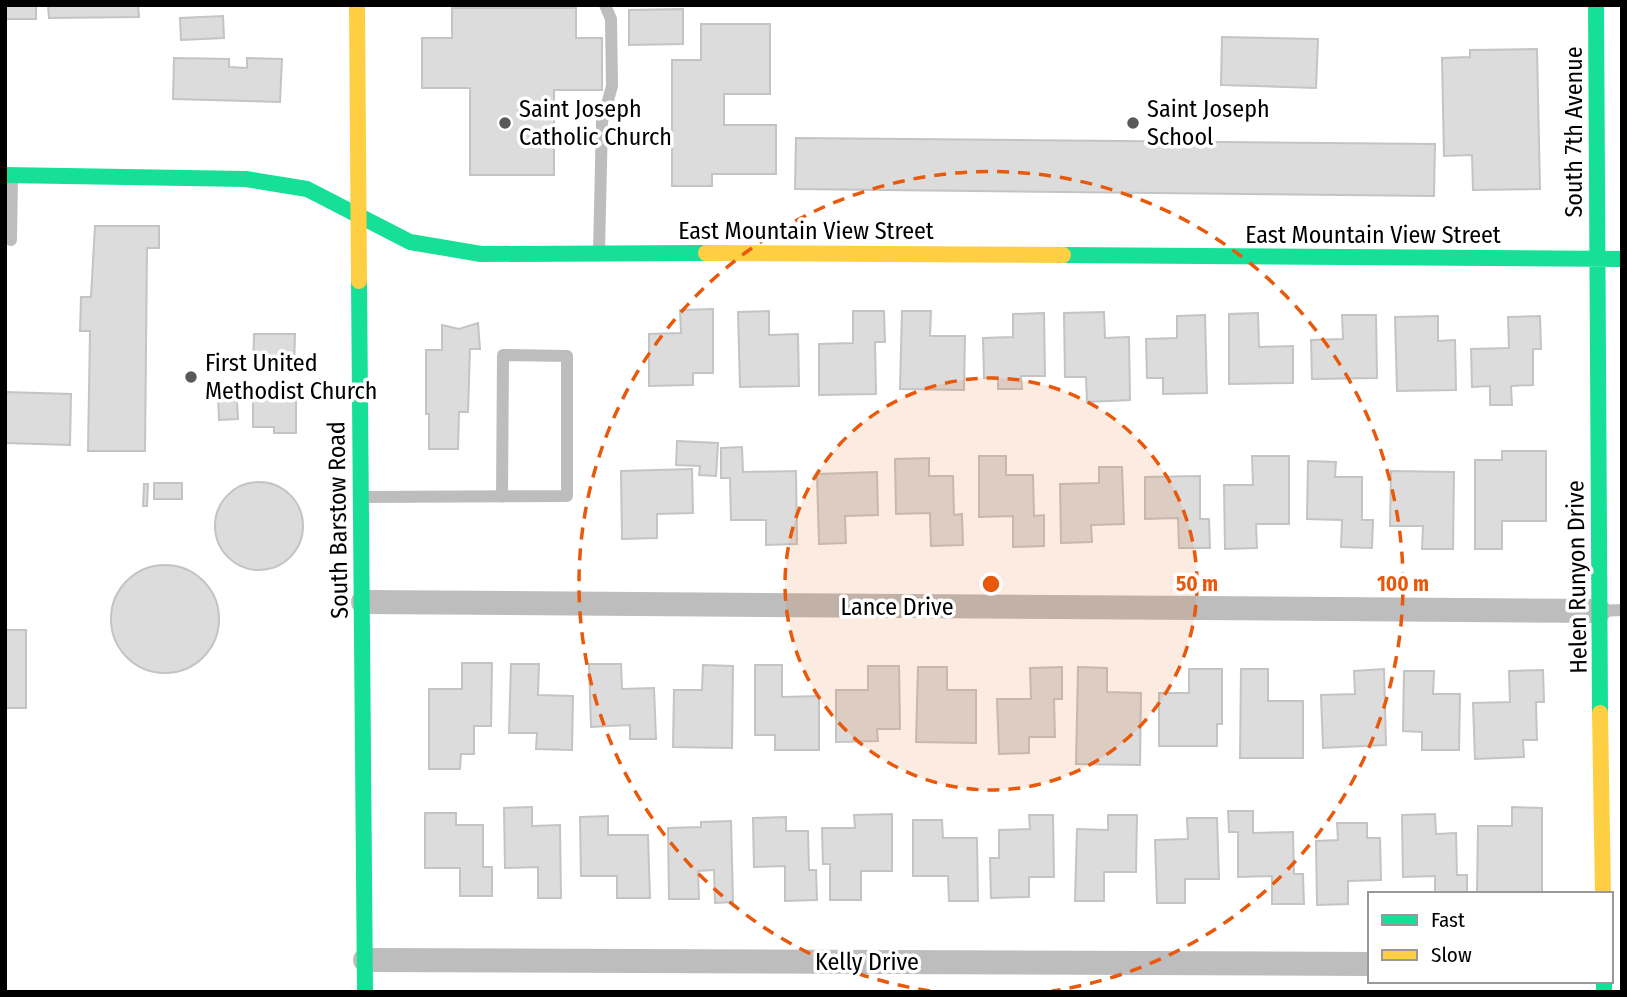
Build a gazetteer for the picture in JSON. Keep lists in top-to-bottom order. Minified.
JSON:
{"streets":{"main road":["South 7th Avenue","East Mountain View Street","South Barstow Road","Helen Runyon Drive"],"street":["Lance Drive","Kelly Drive"]},"crossings":[["South 7th Avenue","East Mountain View Street"],["South 7th Avenue","Helen Runyon Drive"],["East Mountain View Street","South Barstow Road"],["East Mountain View Street","Helen Runyon Drive"],["South Barstow Road","Lance Drive"],["South Barstow Road","Kelly Drive"],["Helen Runyon Drive","Lance Drive"]],"places":["Saint Joseph Catholic Church","Saint Joseph School","First United Methodist Church"],"legend":["Fast","Slow"],"rings":["50 m","100 m"]}
